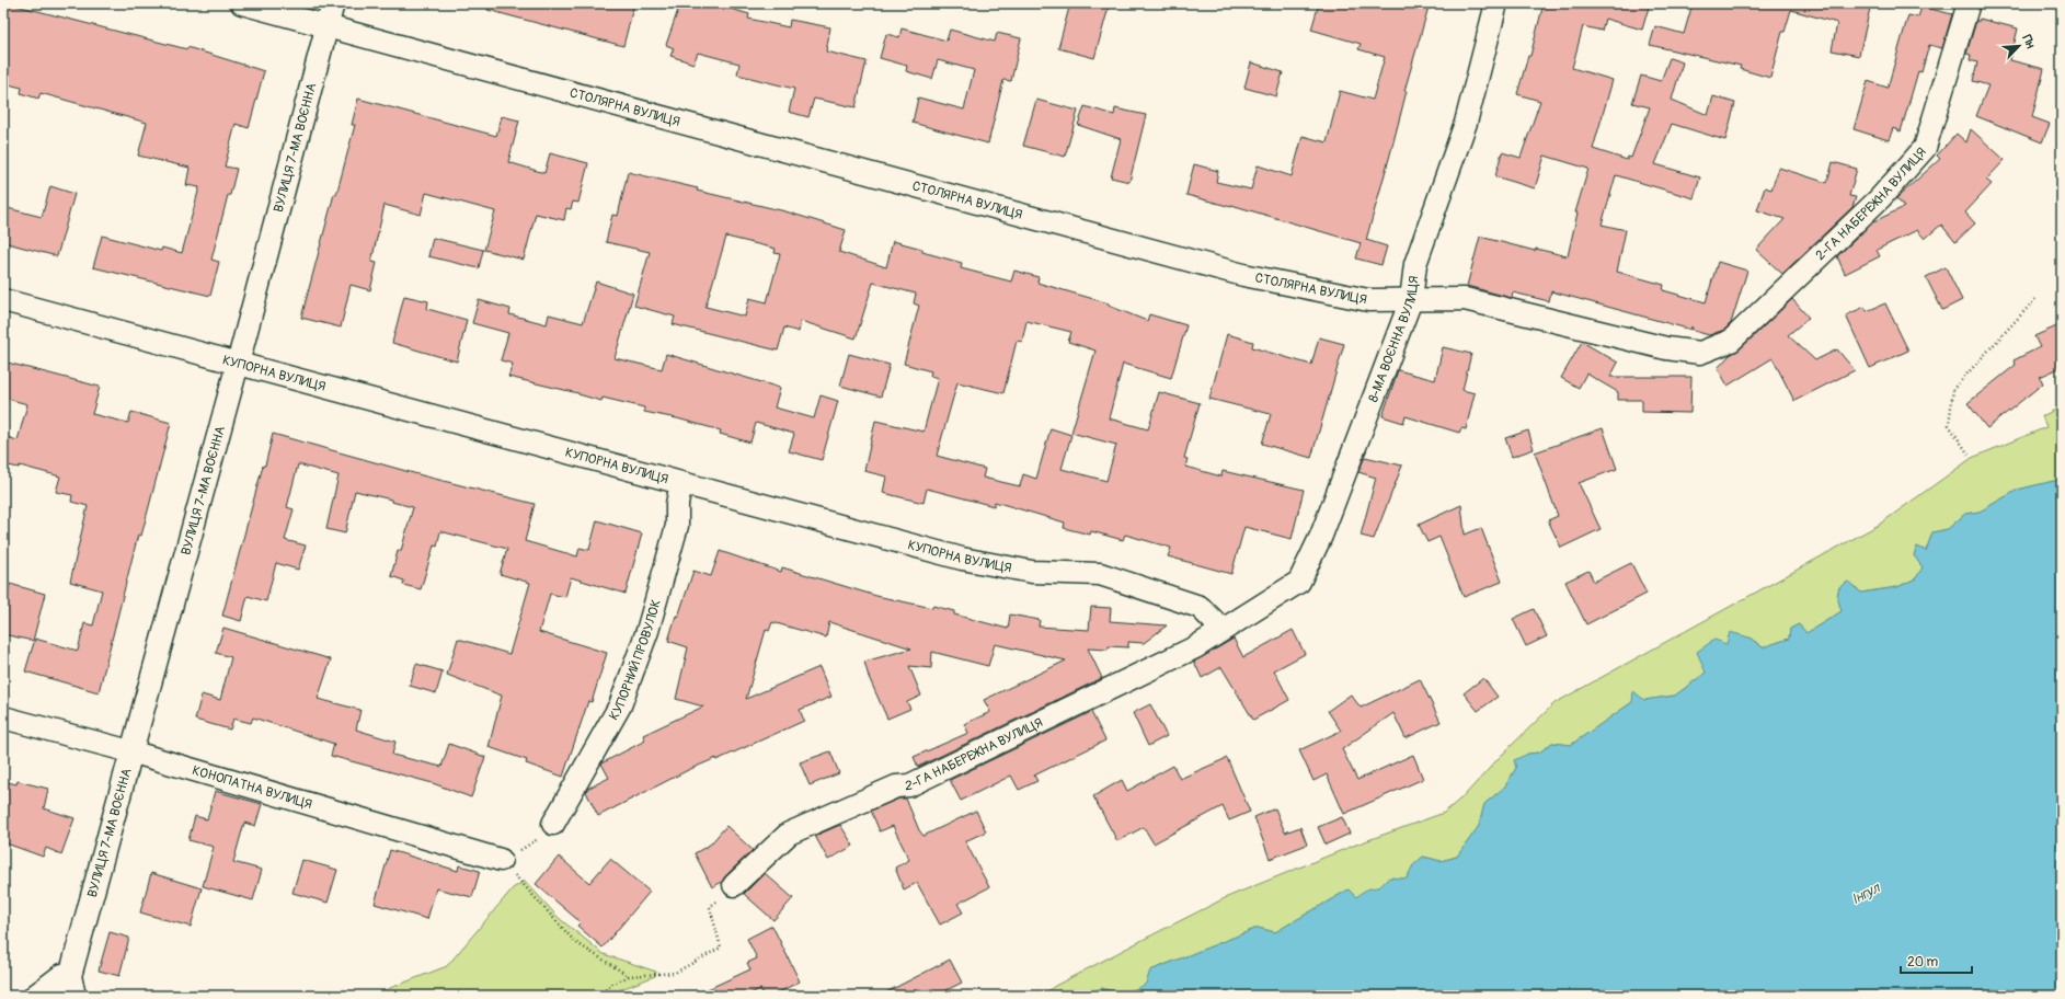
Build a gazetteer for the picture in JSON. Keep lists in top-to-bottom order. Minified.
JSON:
{"streets":{"street":["СТОЛЯРНА ВУЛИЦЯ","ВУЛИЦЯ 7-МА ВОЄННА","2-ГА НАБЕРЕЖНА ВУЛИЦЯ","8-МА ВОЄННА ВУЛИЦЯ","КУПОРНА ВУЛИЦЯ","КУПОРНИЙ ПРОВУЛОК","КОНОПАТНА ВУЛИЦЯ"]},"crossings":[["СТОЛЯРНА ВУЛИЦЯ","ВУЛИЦЯ 7-МА ВОЄННА"],["СТОЛЯРНА ВУЛИЦЯ","2-ГА НАБЕРЕЖНА ВУЛИЦЯ"],["СТОЛЯРНА ВУЛИЦЯ","8-МА ВОЄННА ВУЛИЦЯ"],["ВУЛИЦЯ 7-МА ВОЄННА","КУПОРНА ВУЛИЦЯ"],["ВУЛИЦЯ 7-МА ВОЄННА","КОНОПАТНА ВУЛИЦЯ"],["2-ГА НАБЕРЕЖНА ВУЛИЦЯ","8-МА ВОЄННА ВУЛИЦЯ"],["2-ГА НАБЕРЕЖНА ВУЛИЦЯ","КУПОРНА ВУЛИЦЯ"],["8-МА ВОЄННА ВУЛИЦЯ","КУПОРНА ВУЛИЦЯ"],["КУПОРНА ВУЛИЦЯ","КУПОРНИЙ ПРОВУЛОК"]],"water":["Інгул"],"scale_bar":"20 m","north":"top right"}
